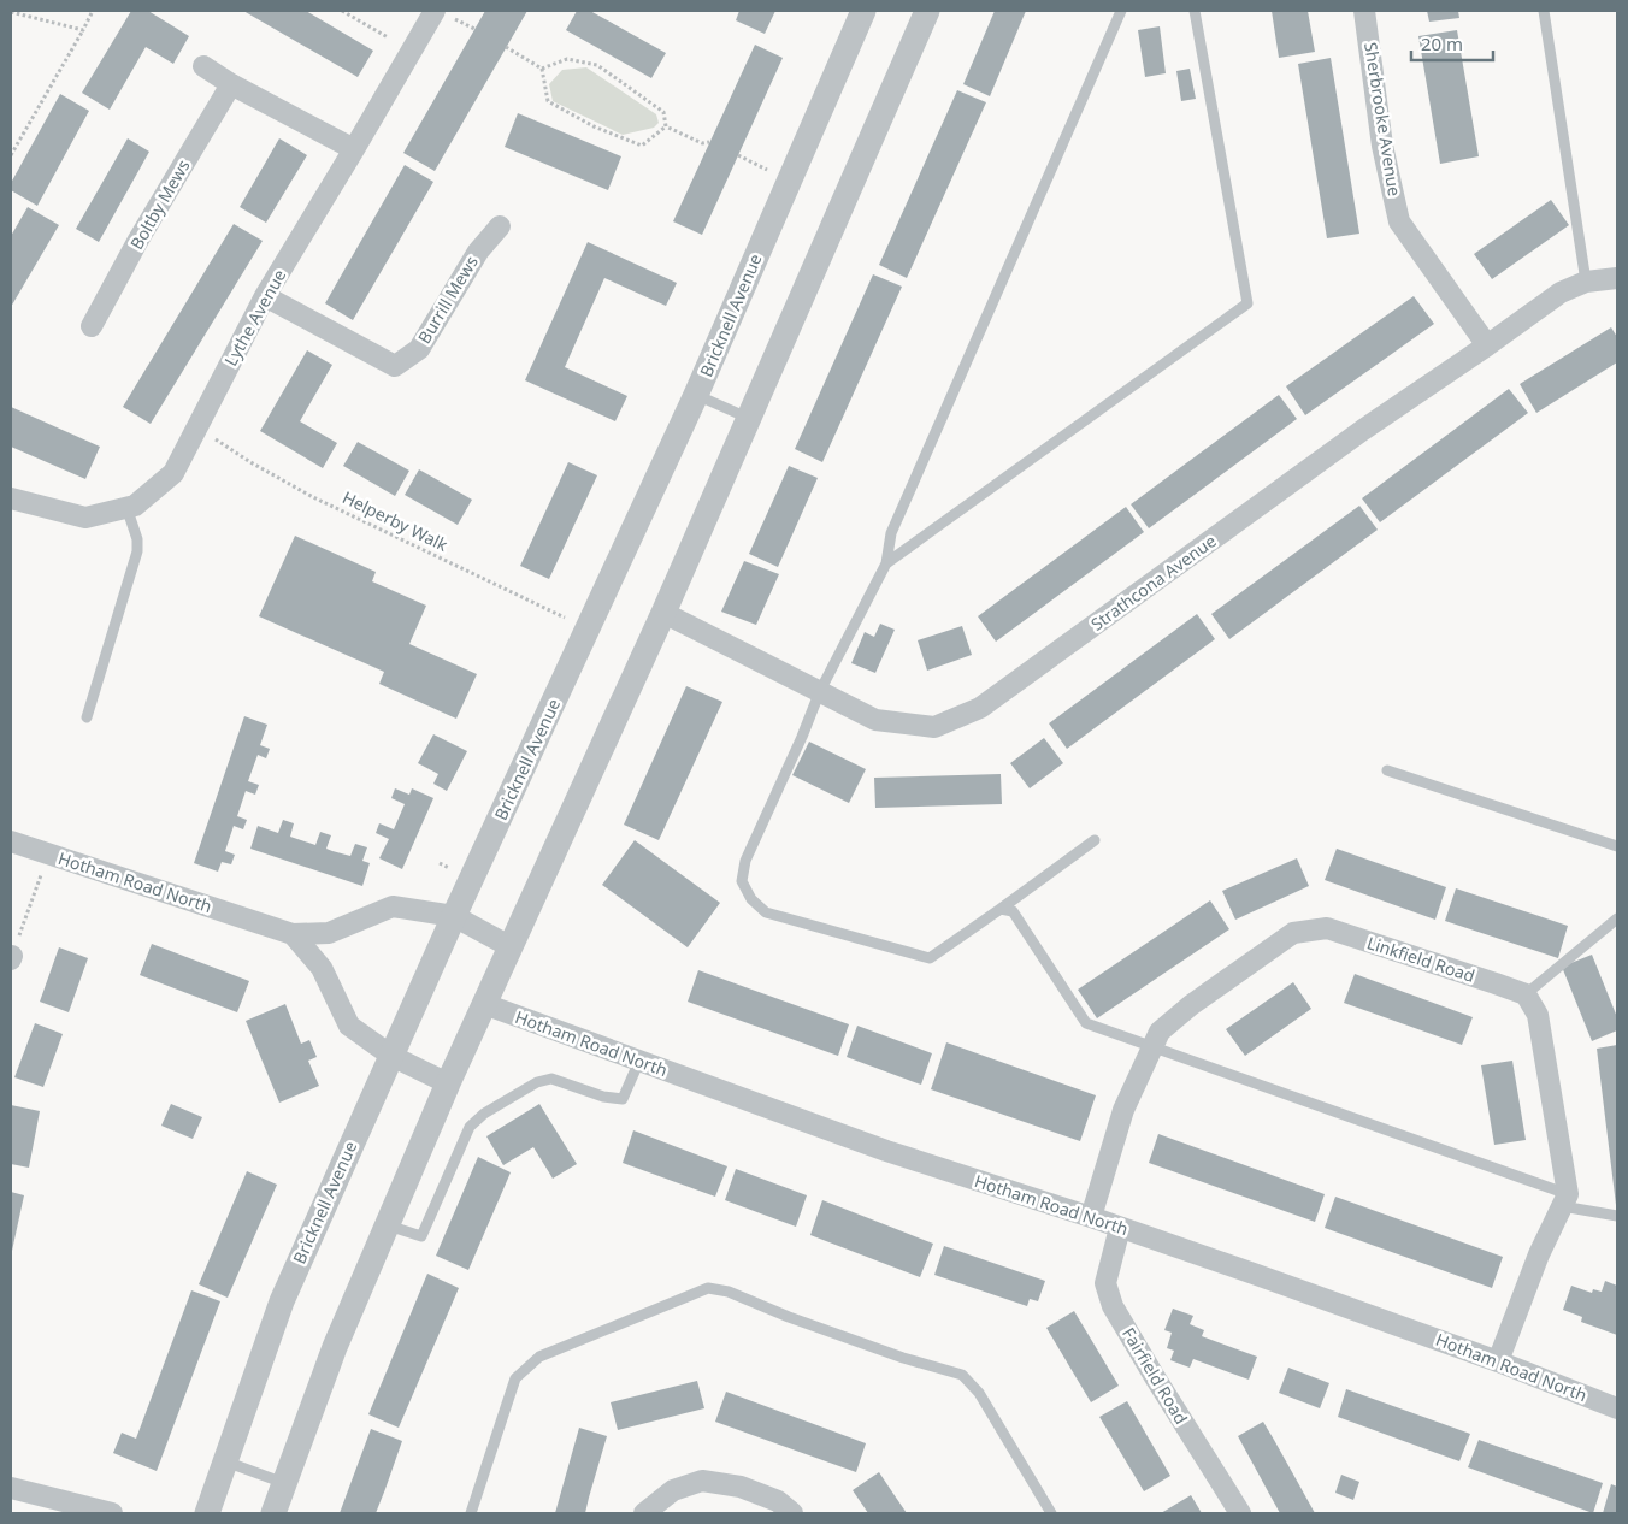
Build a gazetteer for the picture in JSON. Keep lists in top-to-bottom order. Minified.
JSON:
{"streets":{"street":["Sherbrooke Avenue","Boltby Mews","Burrill Mews","Bricknell Avenue","Lythe Avenue","Strathcona Avenue","Hotham Road North","Linkfield Road","Fairfield Road"],"path":["Helperby Walk"]},"crossings":[["Sherbrooke Avenue","Strathcona Avenue"],["Burrill Mews","Lythe Avenue"],["Bricknell Avenue","Helperby Walk"],["Bricknell Avenue","Hotham Road North"],["Lythe Avenue","Helperby Walk"],["Hotham Road North","Linkfield Road"],["Hotham Road North","Fairfield Road"]],"scale_bar":"20 m"}
